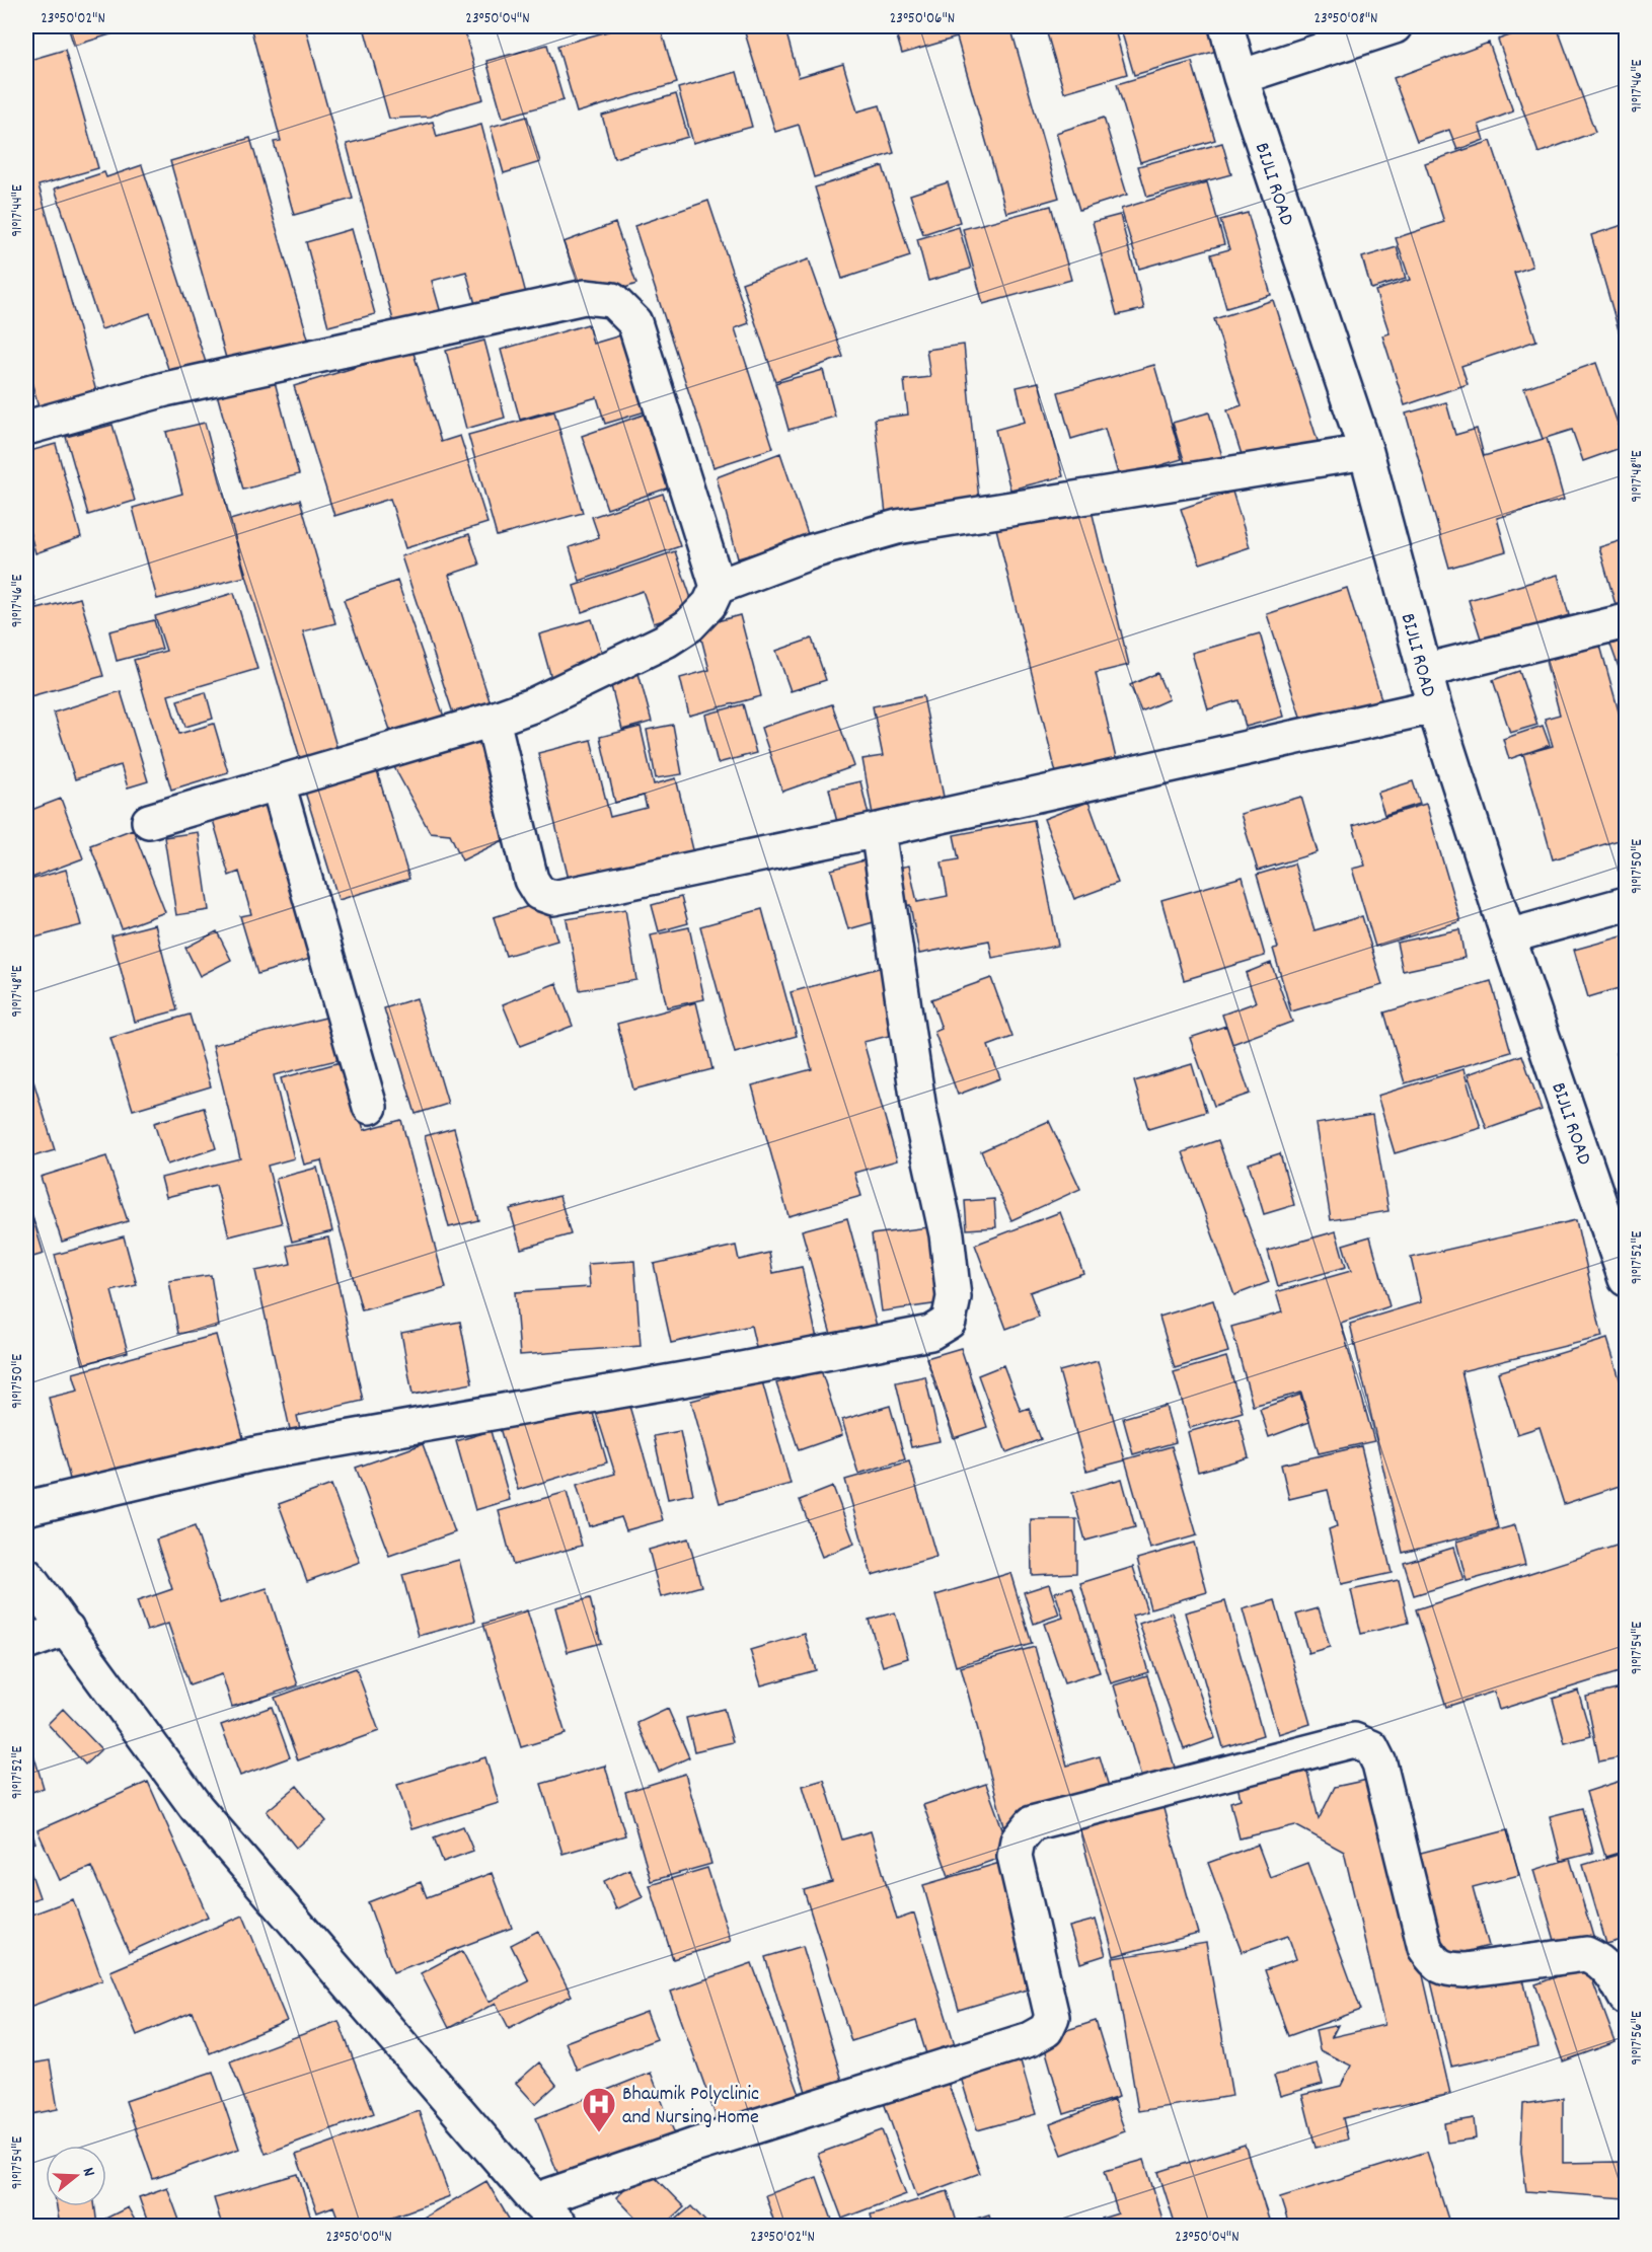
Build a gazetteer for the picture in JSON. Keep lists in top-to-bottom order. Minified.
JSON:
{"streets":{"street":["BIJLI ROAD"]},"places":{"hospital":["Bhaumik Polyclinic and Nursing Home"]},"north":"right","coordinates":["23°50'02\"N","23°50'04\"N","23°50'06\"N","23°50'08\"N","91°17'46\"E","91°17'44\"E","91°17'48\"E","91°17'50\"E","91°17'52\"E","91°17'54\"E","91°17'56\"E","23°50'00\"N"]}
